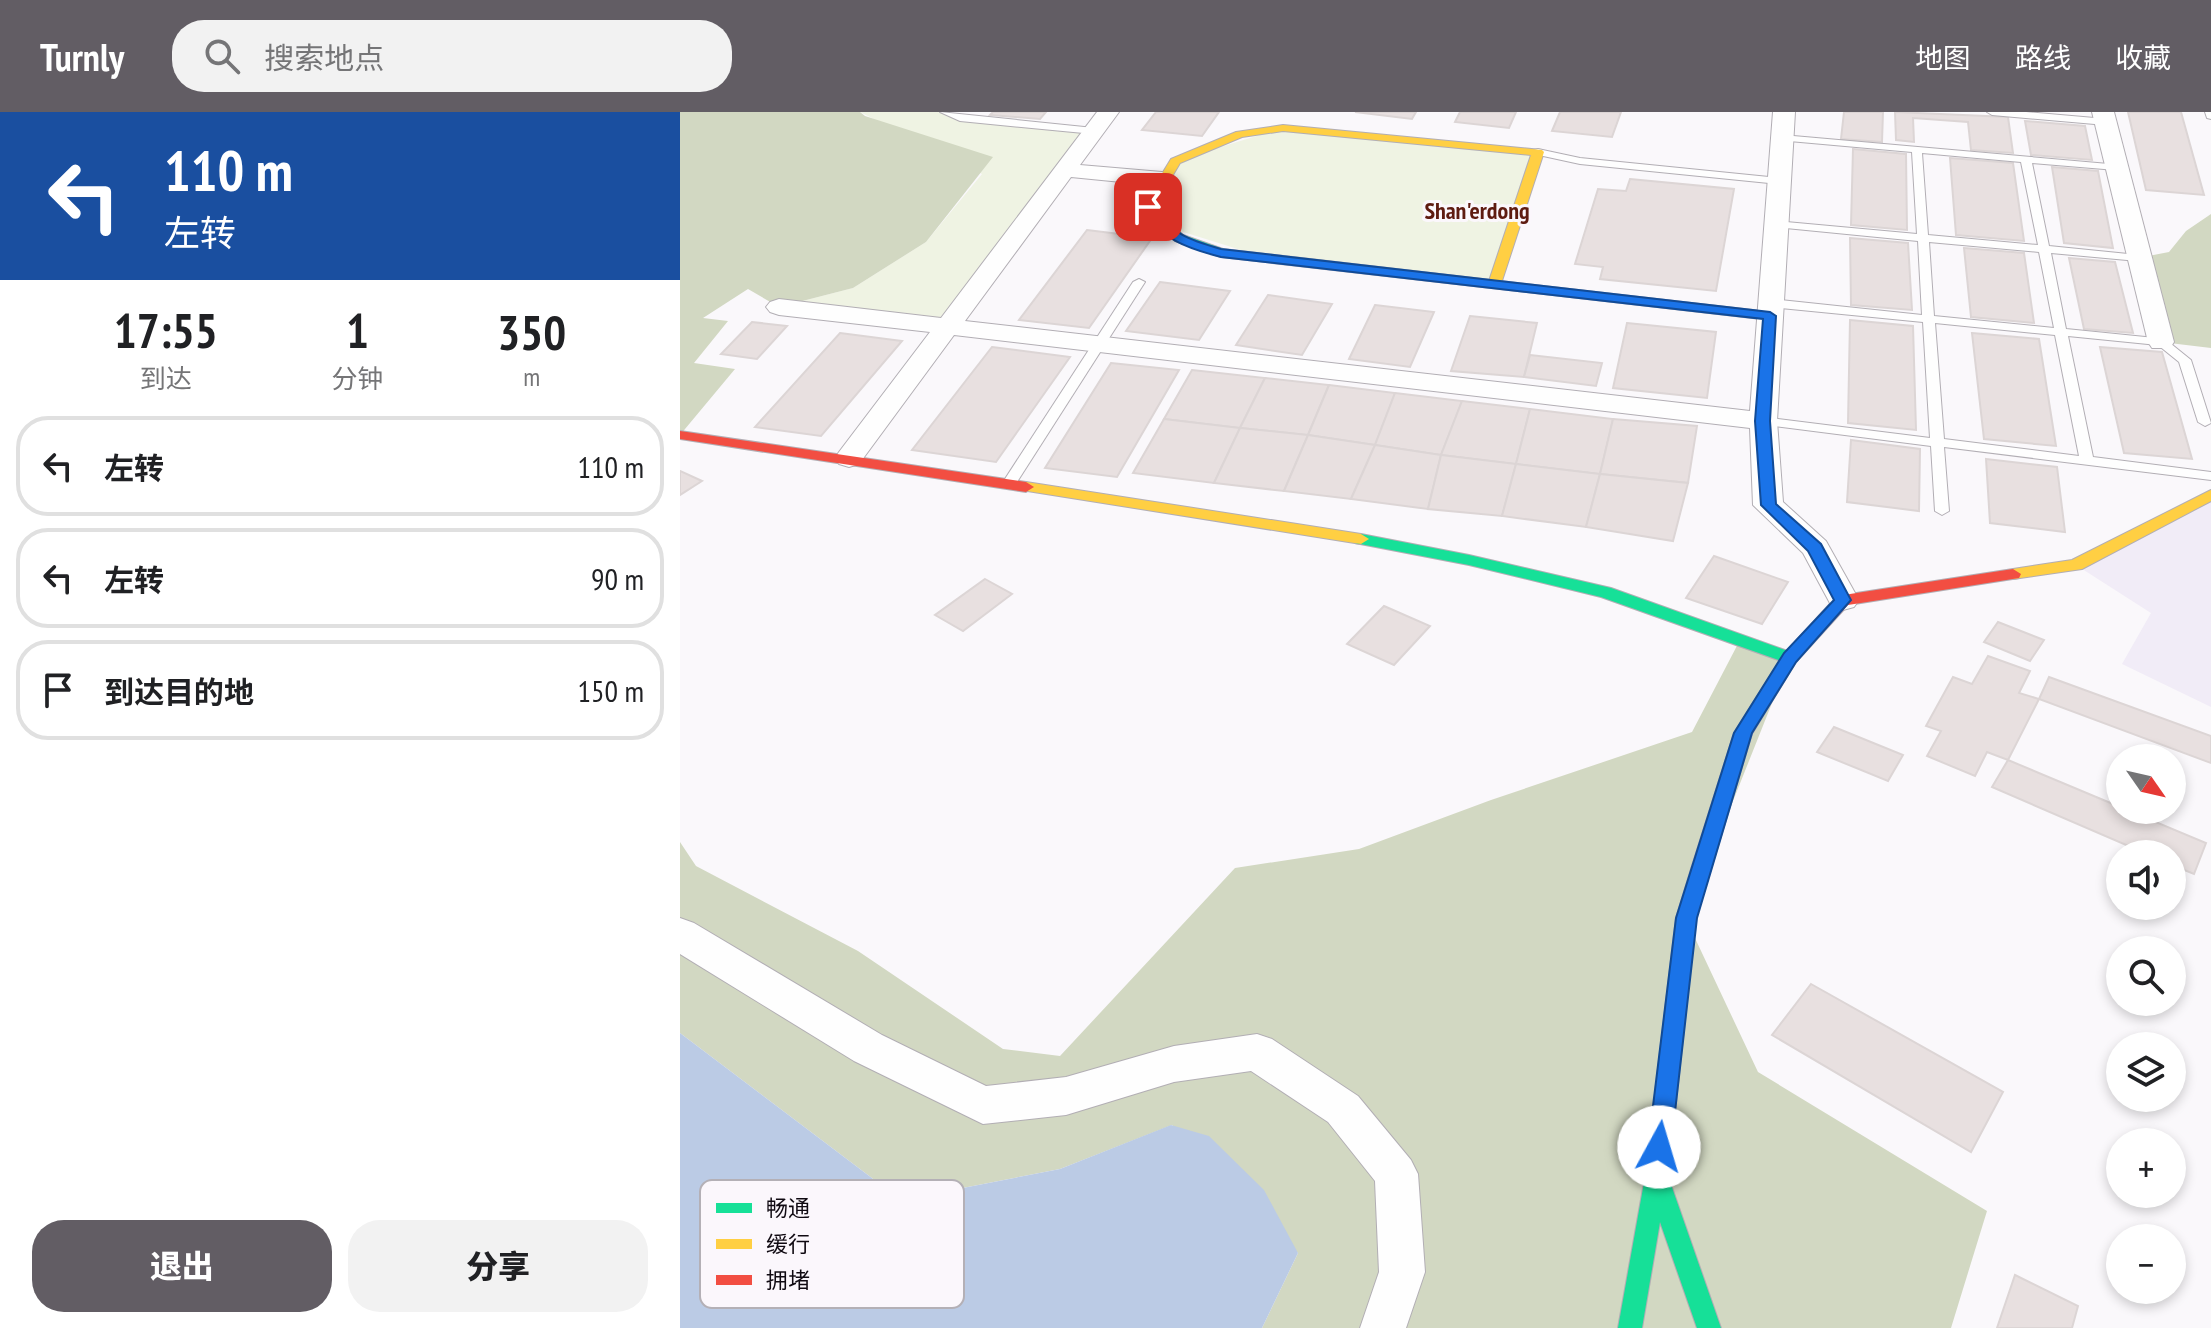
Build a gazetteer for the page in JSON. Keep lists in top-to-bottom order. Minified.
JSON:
{"districts":["Shan'erdong"],"legend":["畅通","缓行","拥堵"],"north":"bottom right","page":{"header":"Turnly","search":"搜索地点","nav":["地图","路线","收藏"],"turn":["110 m","左转"],"eta":["17:55","到达","1","分钟","350","m"],"list":[{"name":"左转","value":"110 m"},{"name":"左转","value":"90 m"},{"name":"到达目的地","value":"150 m"}],"map_buttons":["+","−"],"buttons":["退出","分享"]}}
